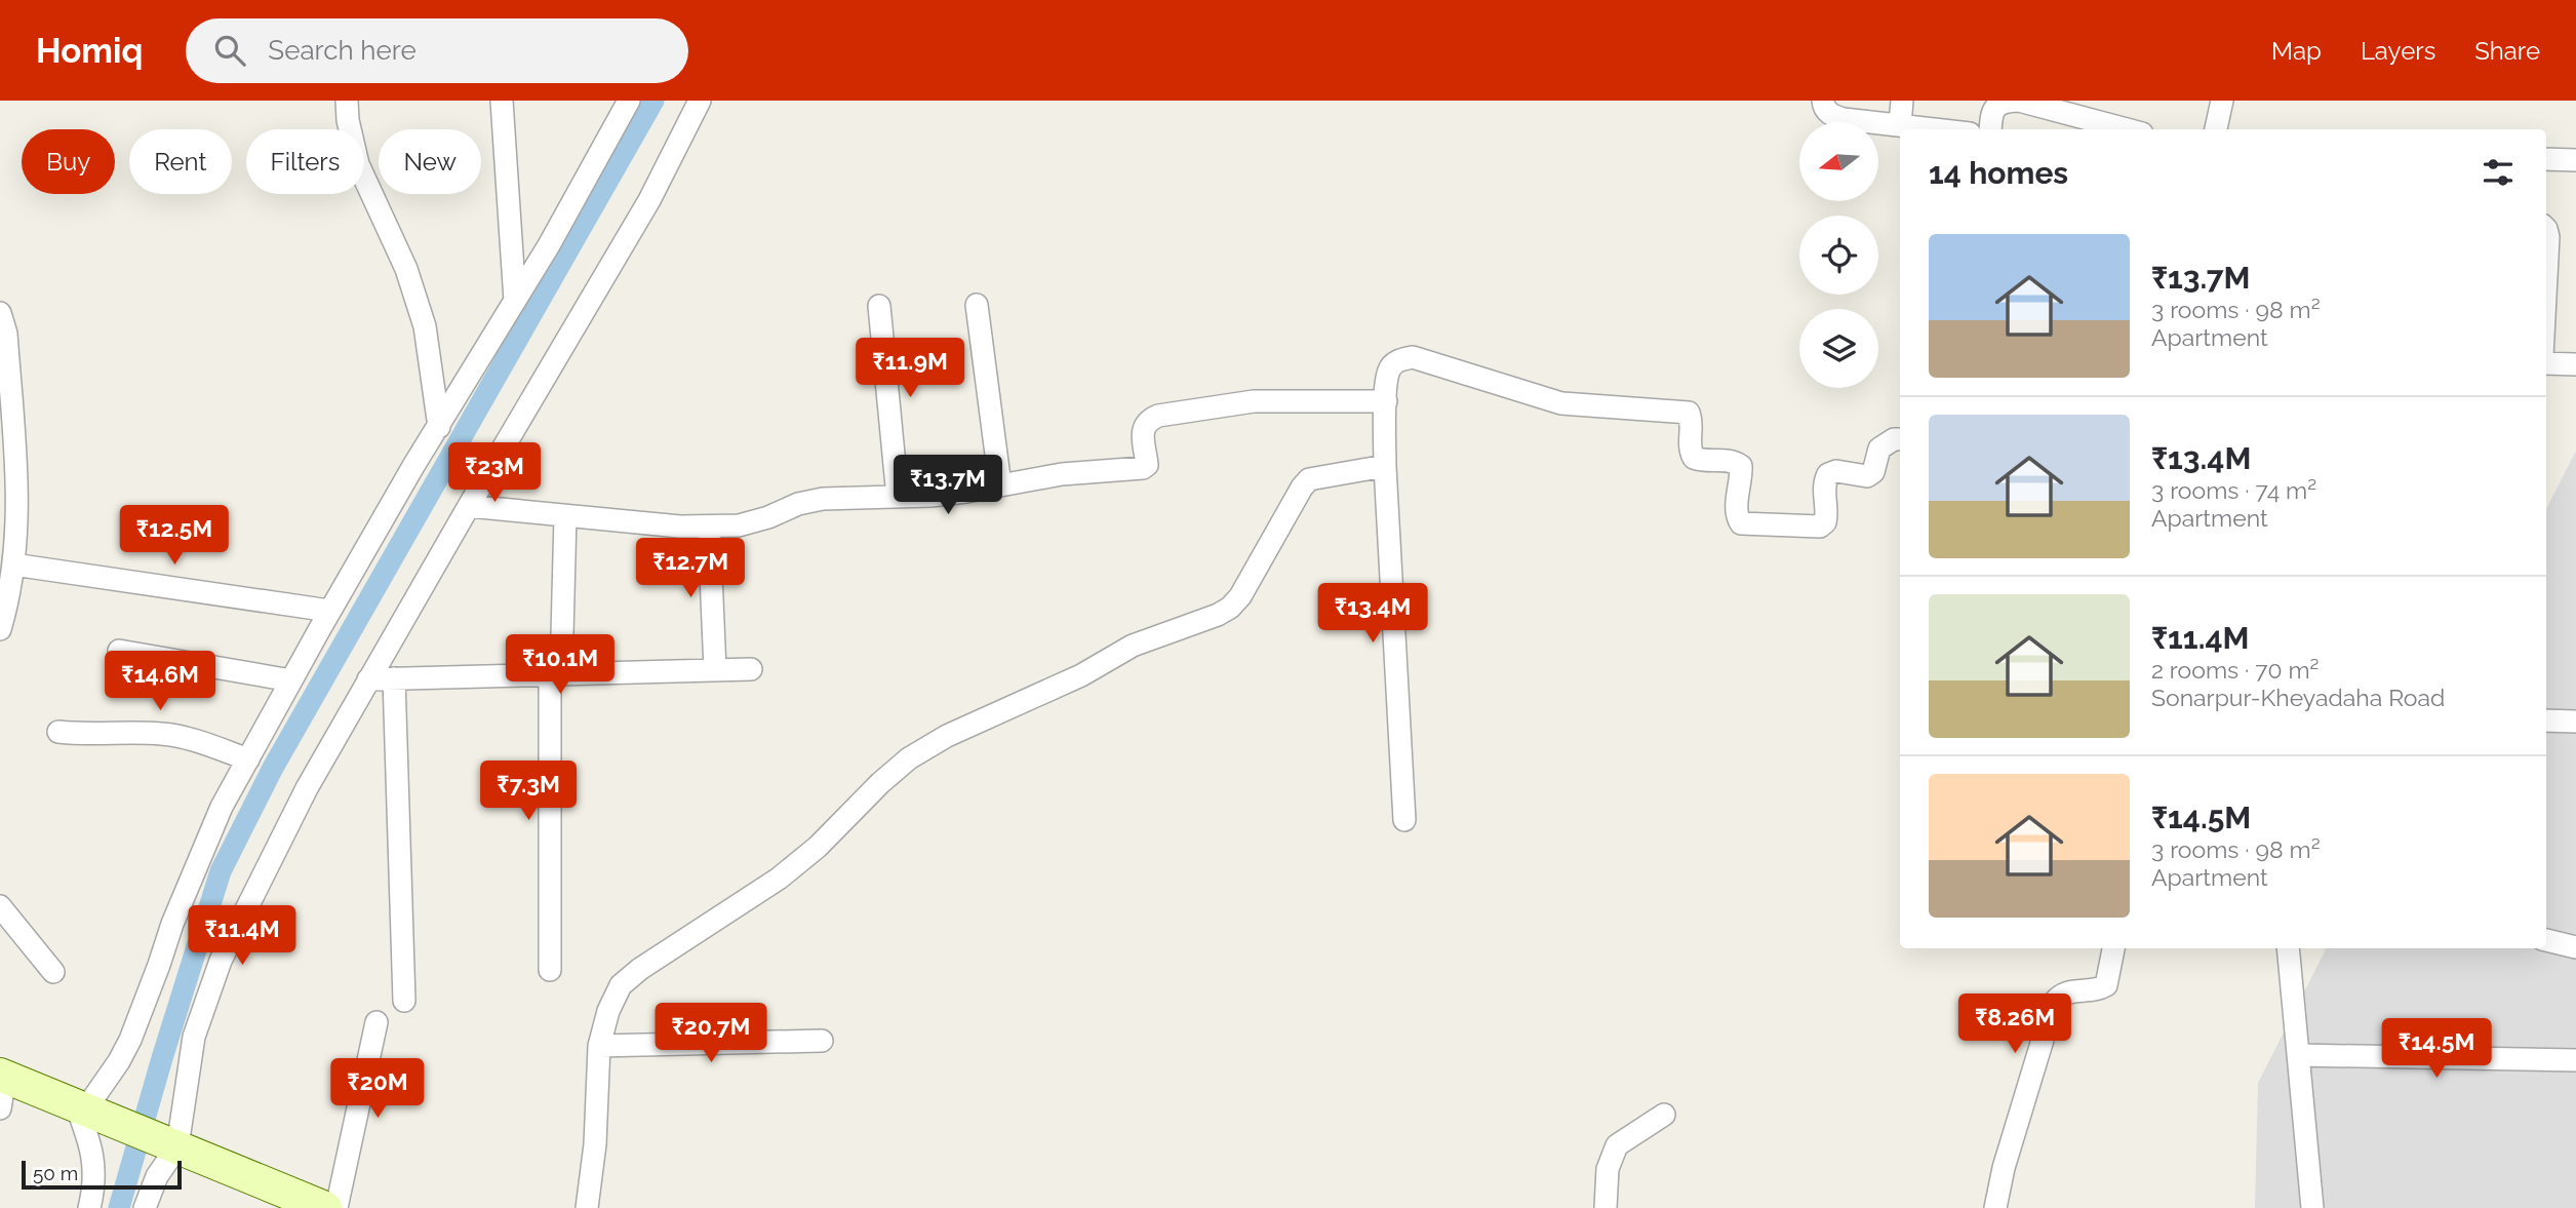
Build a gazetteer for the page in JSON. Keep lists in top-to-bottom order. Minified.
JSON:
{"scale_bar":"50 m","north":"left","page":{"header":"Homiq","search":"Search here","nav":["Map","Layers","Share"],"chip":["Buy","Rent","Filters","New"],"heading":"14 homes","list":[{"name":"₹13.7M","note":"3 rooms · 98 m² · Apartment"},{"name":"₹13.4M","note":"3 rooms · 74 m² · Apartment"},{"name":"₹11.4M","note":"2 rooms · 70 m² · Sonarpur-Kheyadaha Road"},{"name":"₹14.5M","note":"3 rooms · 98 m² · Apartment"}],"price":["₹11.9M","₹23M","₹13.7M","₹12.5M","₹12.7M","₹13.4M","₹10.1M","₹14.6M","₹7.3M","₹11.4M","₹8.26M","₹20.7M","₹14.5M","₹20M"],"scale":"50 m"}}
